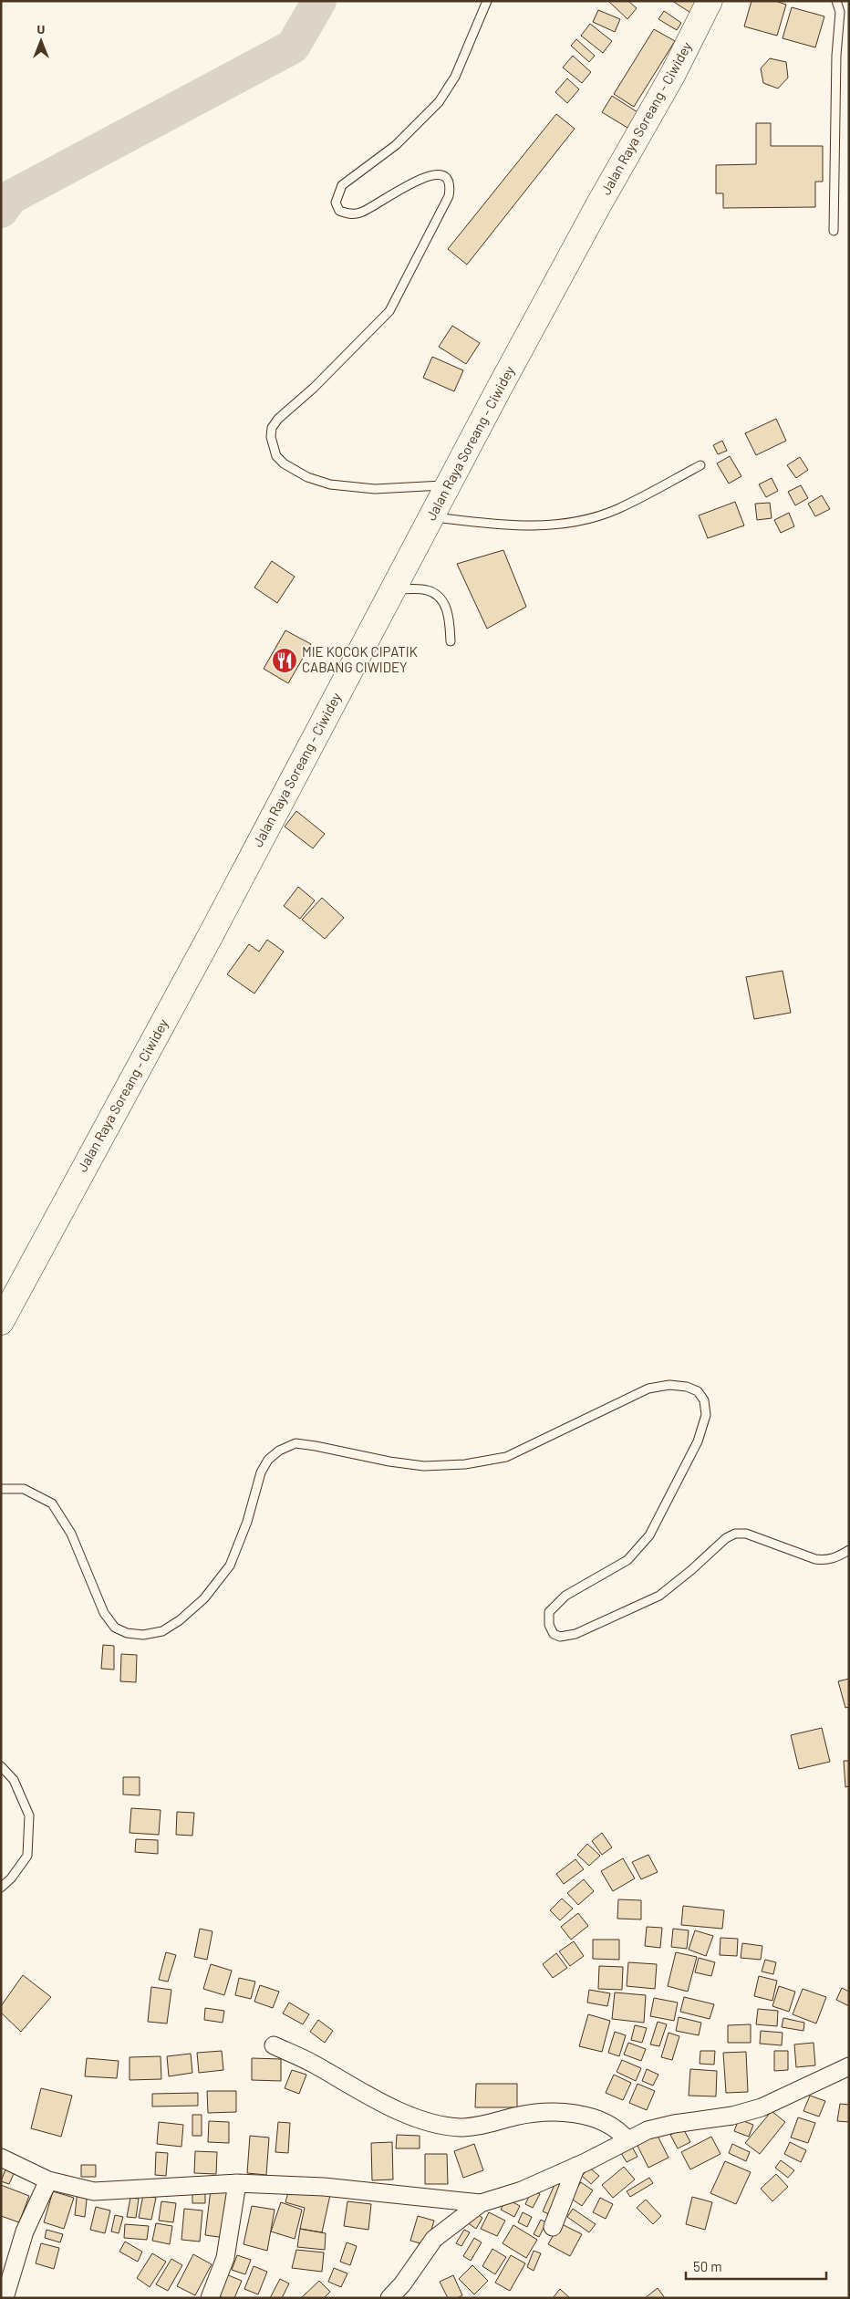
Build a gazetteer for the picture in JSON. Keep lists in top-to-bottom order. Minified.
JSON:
{"streets":{"highway":["Jalan Raya Soreang - Ciwidey"]},"places":{"restaurant":["MIE KOCOK CIPATIK CABANG CIWIDEY"]},"scale_bar":"50 m","north":"top"}
